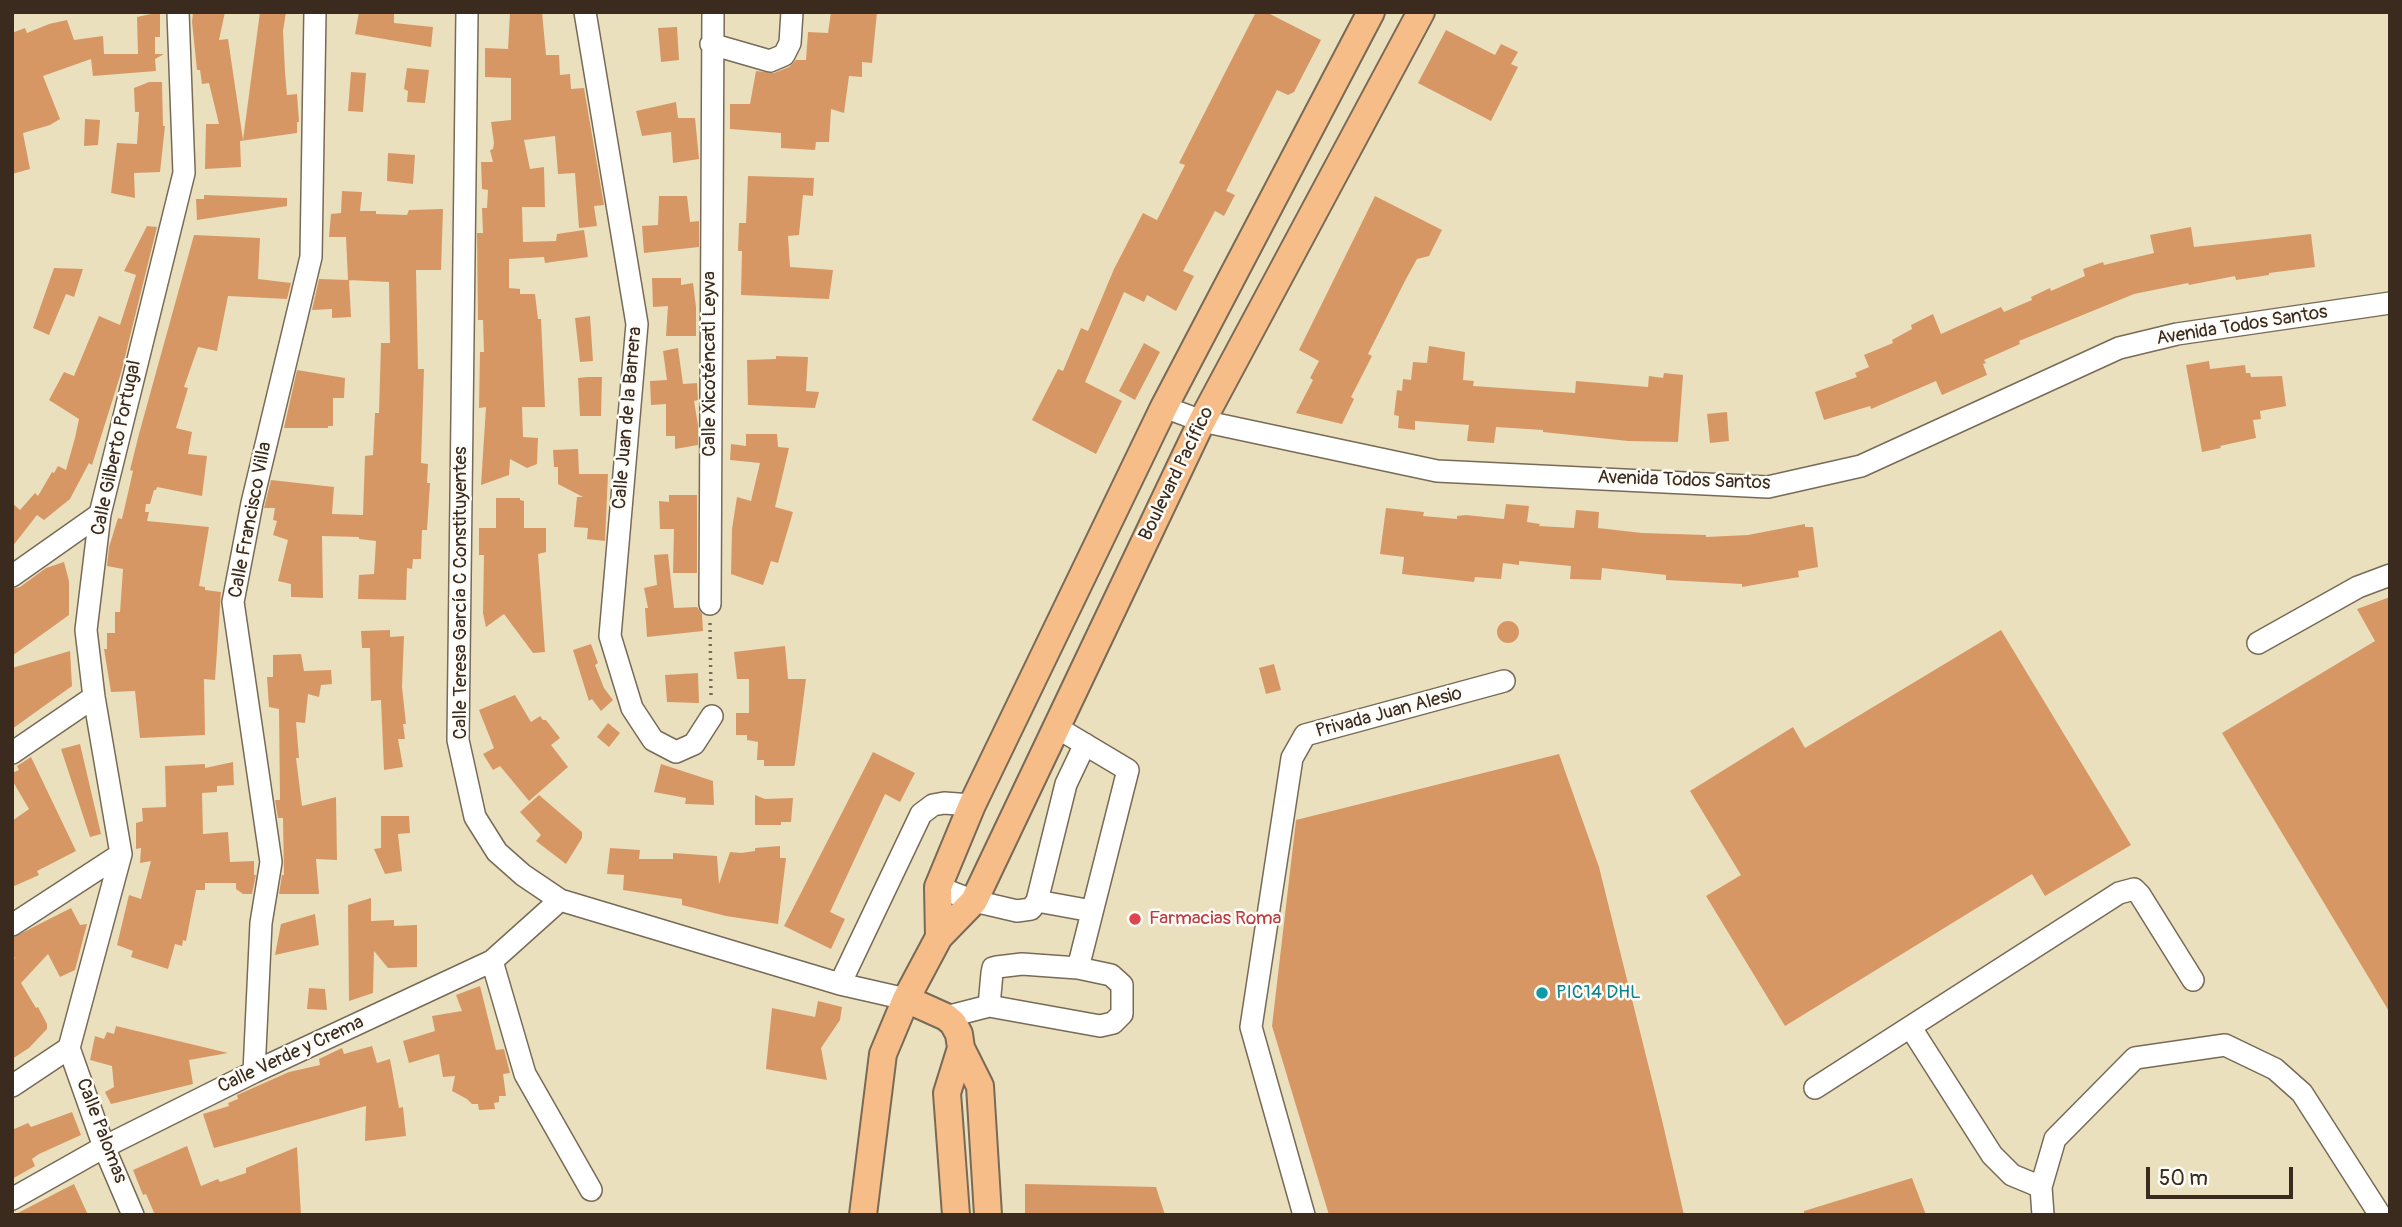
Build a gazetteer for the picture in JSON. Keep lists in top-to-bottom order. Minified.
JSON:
{"streets":{"main road":["Boulevard Pacífico"],"street":["Avenida Todos Santos","Calle Xicoténcatl Leyva","Calle Juan de la Barrera","Calle Gilberto Portugal","Calle Francisco Villa","Calle Teresa García C Constituyentes","Privada Juan Alesio","Calle Verde y Crema","Calle Palomas"]},"crossings":[["Avenida Todos Santos","Boulevard Pacífico"],["Calle Gilberto Portugal","Calle Palomas"],["Boulevard Pacífico","Calle Teresa García C Constituyentes"],["Calle Francisco Villa","Calle Verde y Crema"],["Calle Teresa García C Constituyentes","Calle Verde y Crema"],["Calle Verde y Crema","Calle Palomas"]],"places":["Farmacias Roma","PIC14 DHL"],"scale_bar":"50 m"}
